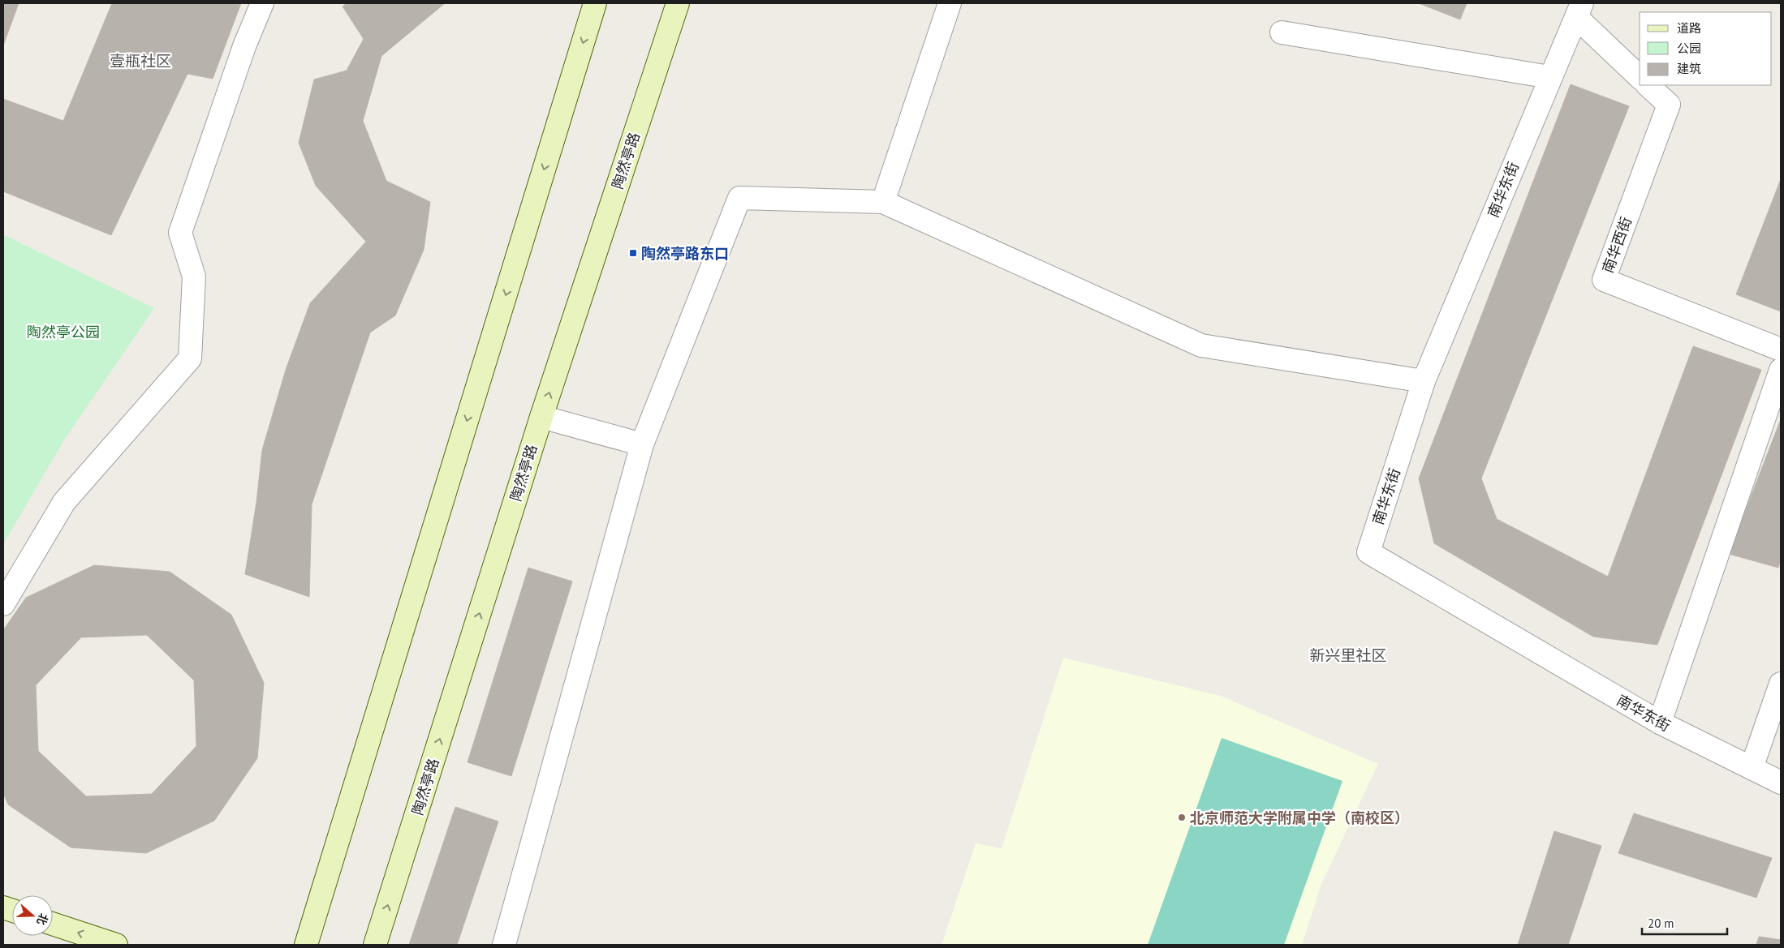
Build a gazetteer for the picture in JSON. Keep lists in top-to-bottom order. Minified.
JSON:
{"streets":{"main road":["陶然亭路"],"street":["南华东街","南华西街"]},"districts":["壹瓶社区","新兴里社区"],"parks":["陶然亭公园"],"places":{"transit":["陶然亭路东口"],"other":["北京师范大学附属中学（南校区）"]},"legend":["道路","公园","建筑"],"scale_bar":"20 m","north":"right"}
